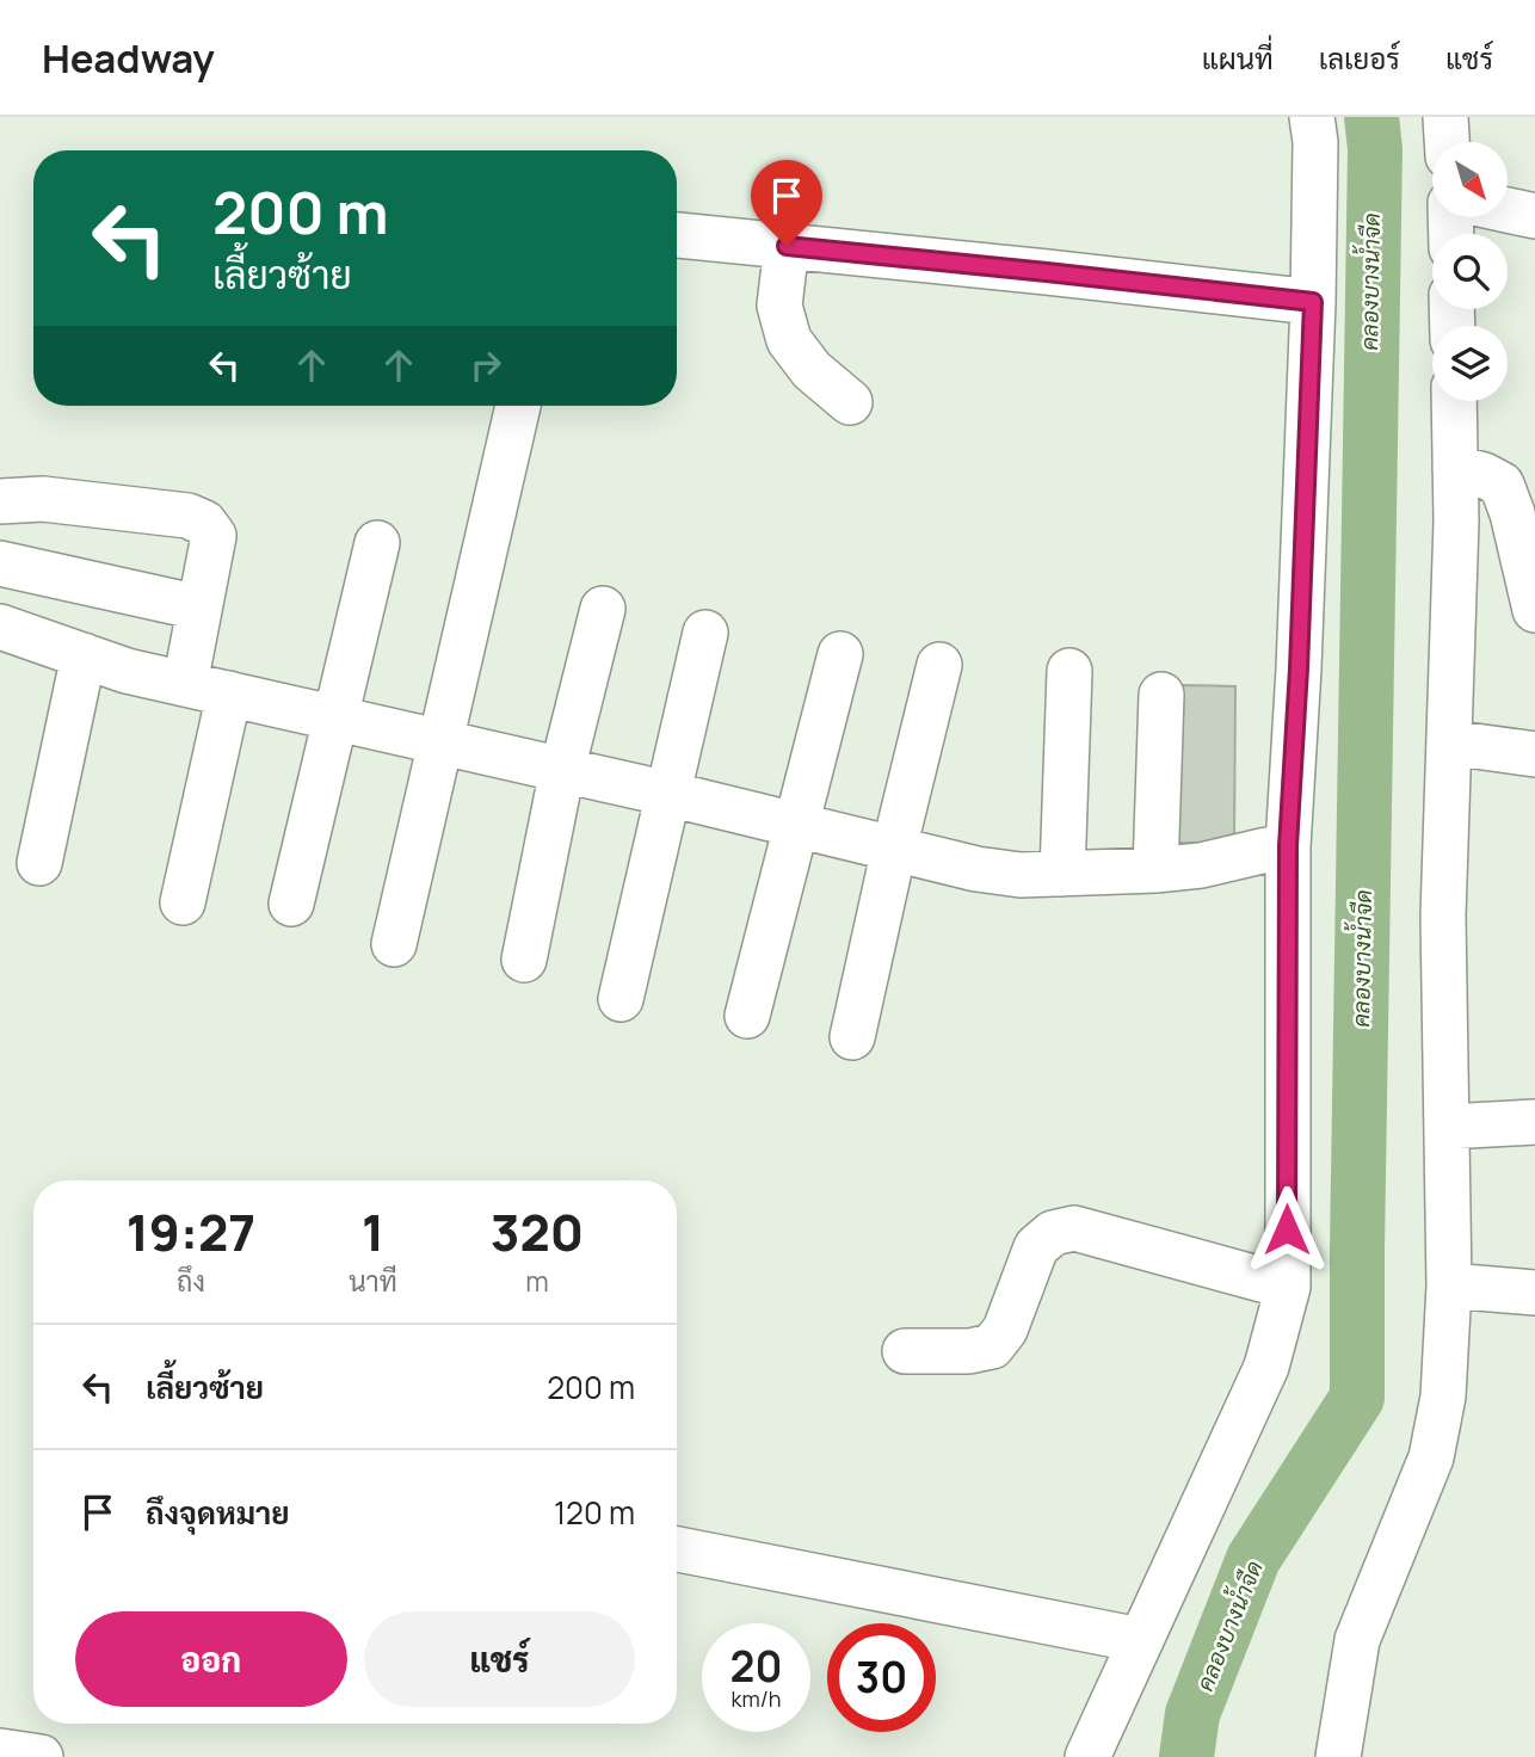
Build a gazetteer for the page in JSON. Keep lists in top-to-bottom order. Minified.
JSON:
{"water":["คลองบางน้ำจืด"],"north":"bottom right","page":{"header":"Headway","nav":["แผนที่","เลเยอร์","แชร์"],"turn":["200 m","เลี้ยวซ้าย"],"eta":["19:27","ถึง","1","นาที","320","m"],"list":[{"name":"เลี้ยวซ้าย","value":"200 m"},{"name":"ถึงจุดหมาย","value":"120 m"}],"buttons":["ออก","แชร์"],"speed":"20 km/h","limit":"30"}}
